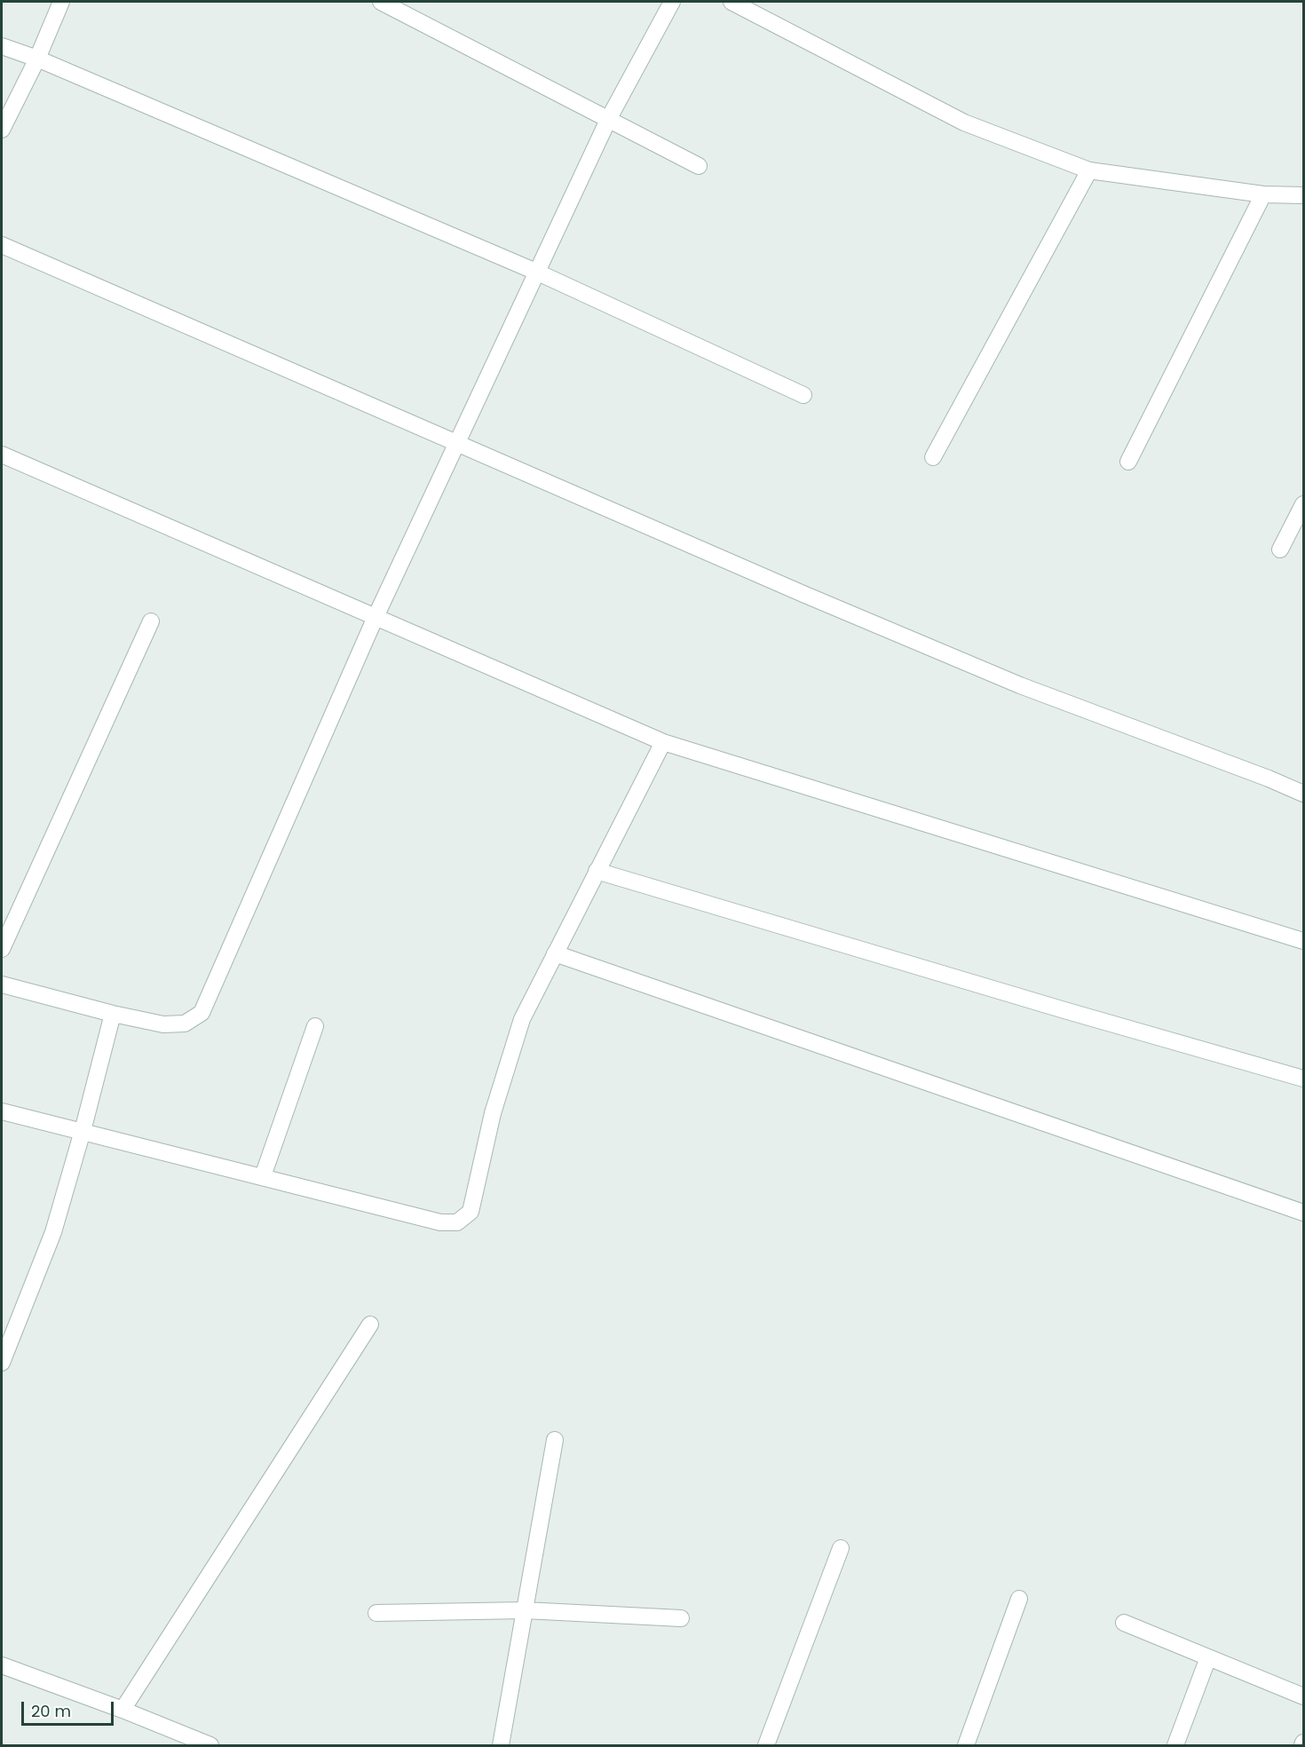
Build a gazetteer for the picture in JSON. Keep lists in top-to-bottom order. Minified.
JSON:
{"scale_bar":"20 m"}
